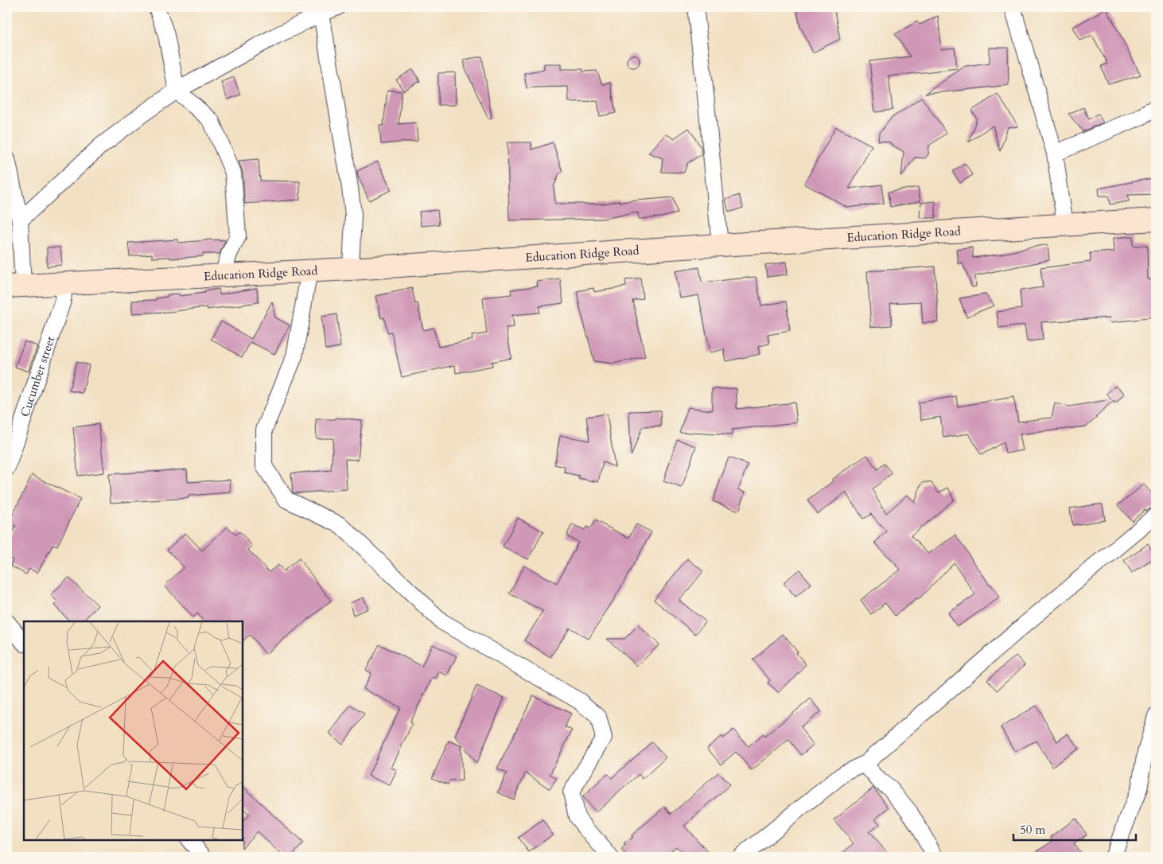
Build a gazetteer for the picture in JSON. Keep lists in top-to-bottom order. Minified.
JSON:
{"streets":{"main road":["Education Ridge Road"],"street":["Cucumber street"]},"crossings":[["Education Ridge Road","Cucumber street"]],"scale_bar":"50 m"}
